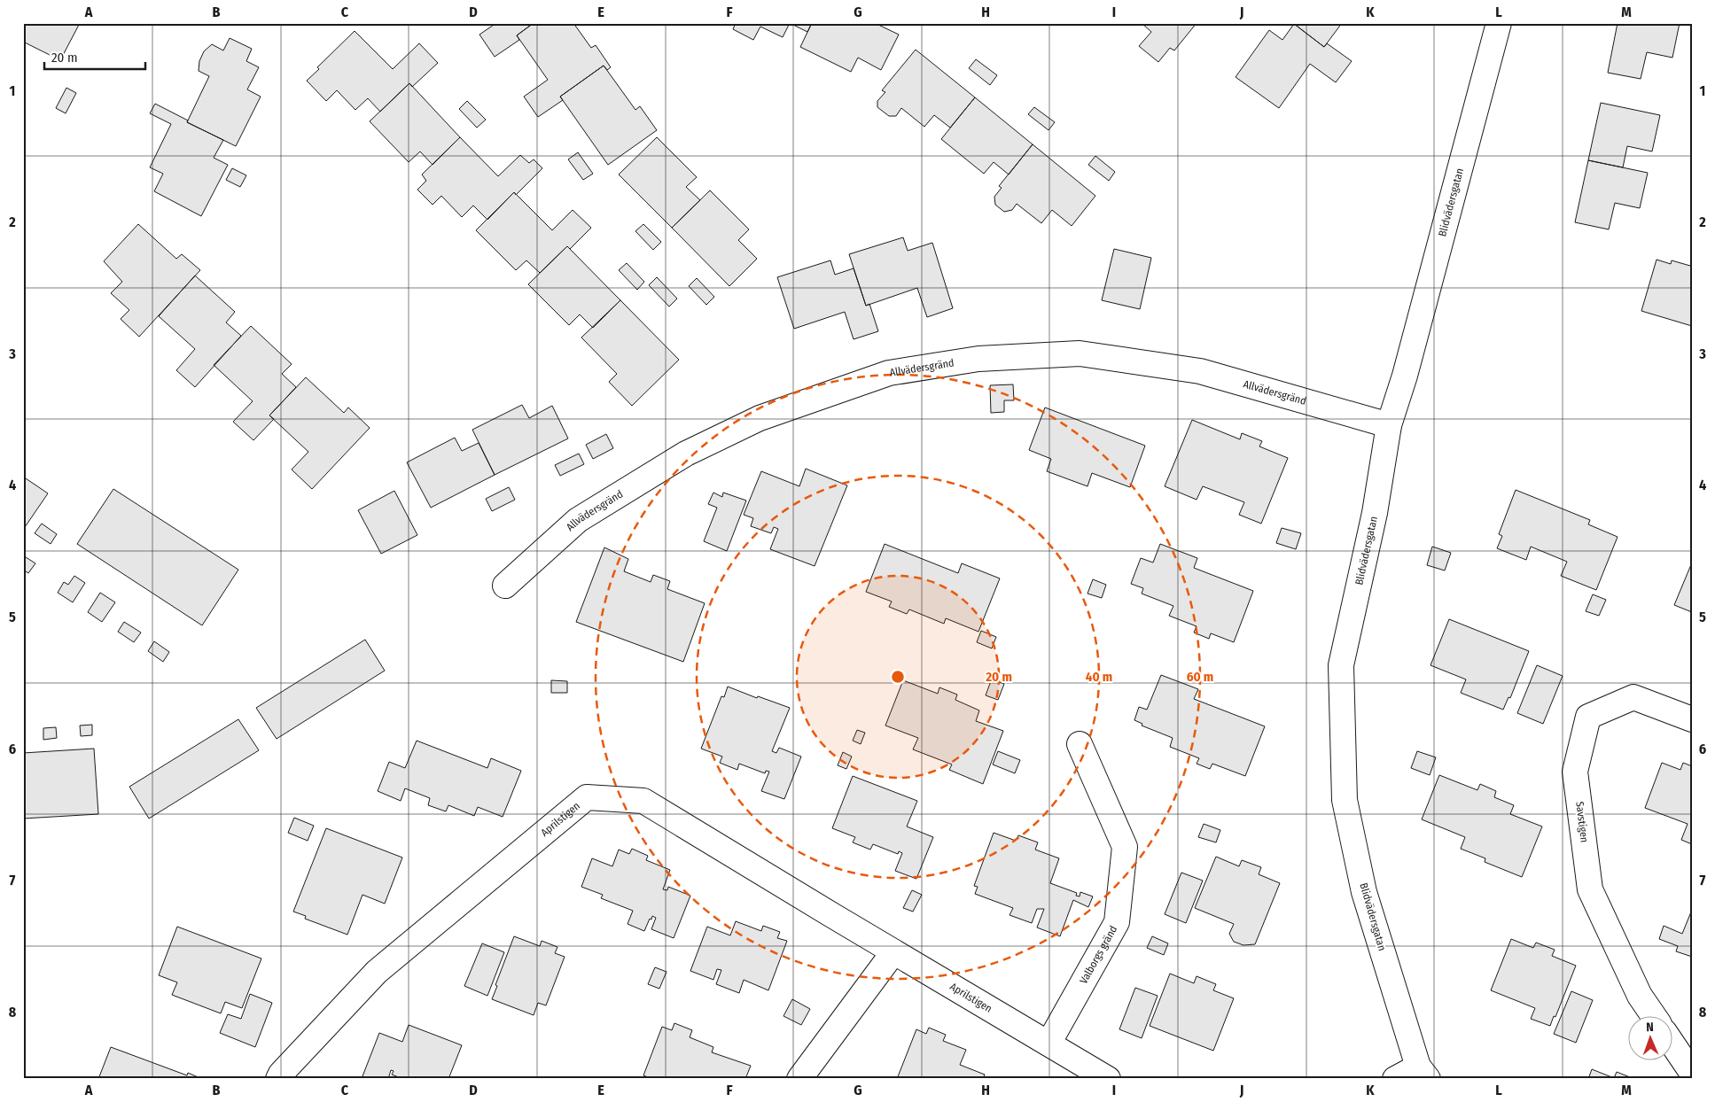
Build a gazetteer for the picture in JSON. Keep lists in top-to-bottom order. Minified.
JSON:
{"streets":{"street":["Blidvädersgatan","Allvädersgränd","Aprilstigen","Savstigen","Valborgs gränd"]},"crossings":[["Blidvädersgatan","Allvädersgränd"],["Aprilstigen","Valborgs gränd"]],"scale_bar":"20 m","north":"top","grid":{"columns":["A","B","C","D","E","F","G","H","I","J","K","L","M"],"rows":["1","2","3","4","5","6","7","8"]},"rings":["20 m","40 m","60 m"]}
